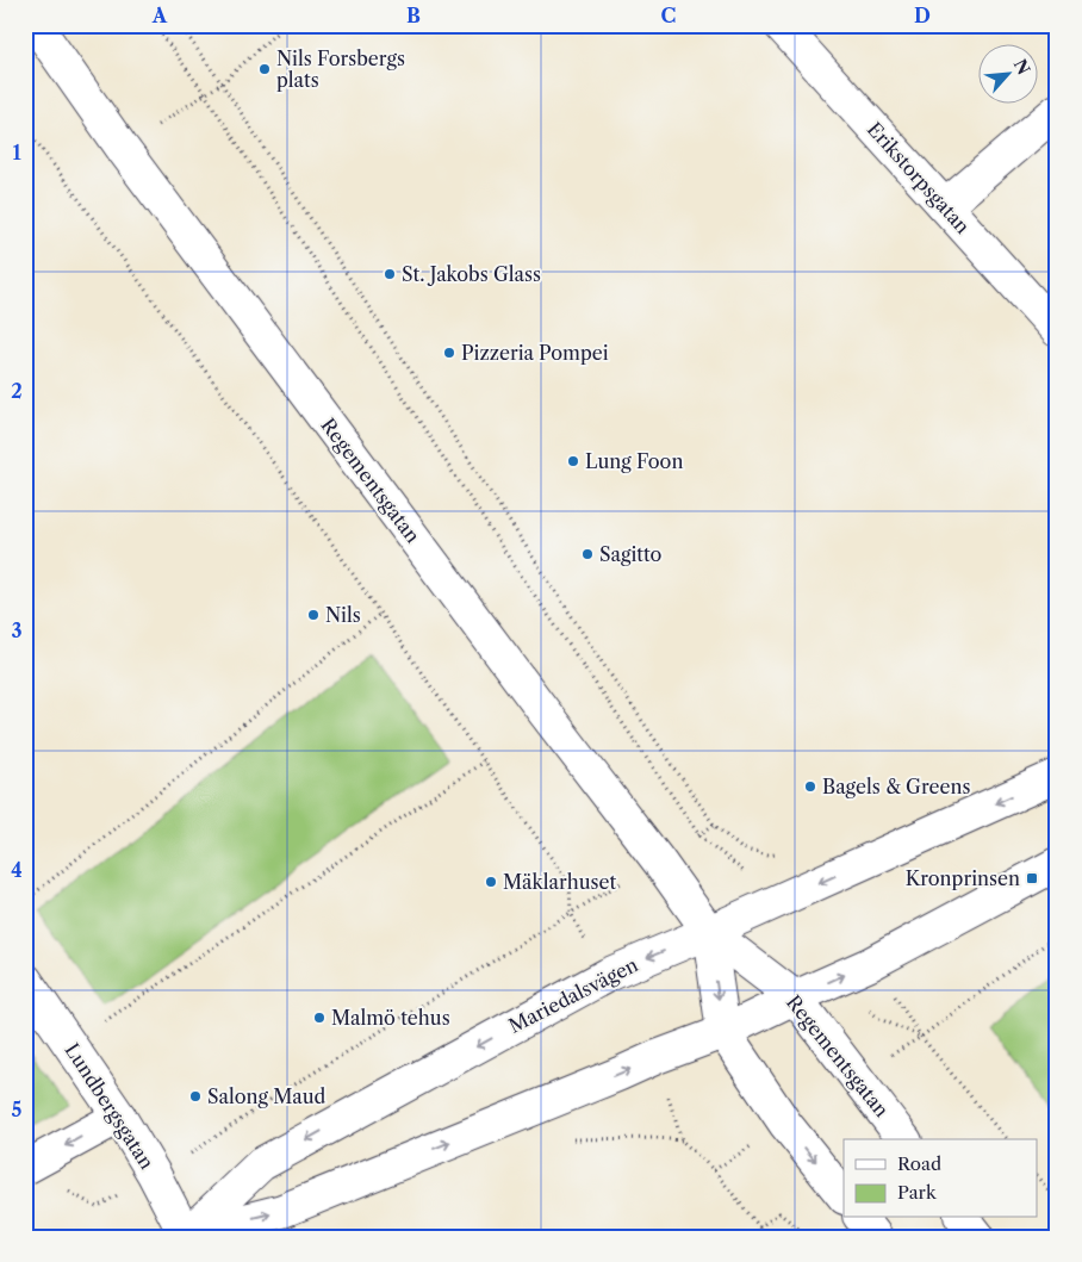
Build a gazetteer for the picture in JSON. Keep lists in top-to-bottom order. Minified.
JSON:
{"streets":{"main road":["Erikstorpsgatan","Regementsgatan","Mariedalsvägen","Lundbergsgatan"]},"crossings":[["Regementsgatan","Mariedalsvägen"],["Mariedalsvägen","Lundbergsgatan"]],"places":{"other":["Nils Forsbergs plats","St. Jakobs Glass","Pizzeria Pompei","Lung Foon","Sagitto","Nils","Bagels & Greens","Mäklarhuset","Malmö tehus","Salong Maud"],"transit":["Kronprinsen"]},"legend":["Road","Park"],"north":"top right","grid":{"columns":["A","B","C","D"],"rows":["1","2","3","4","5"]}}
